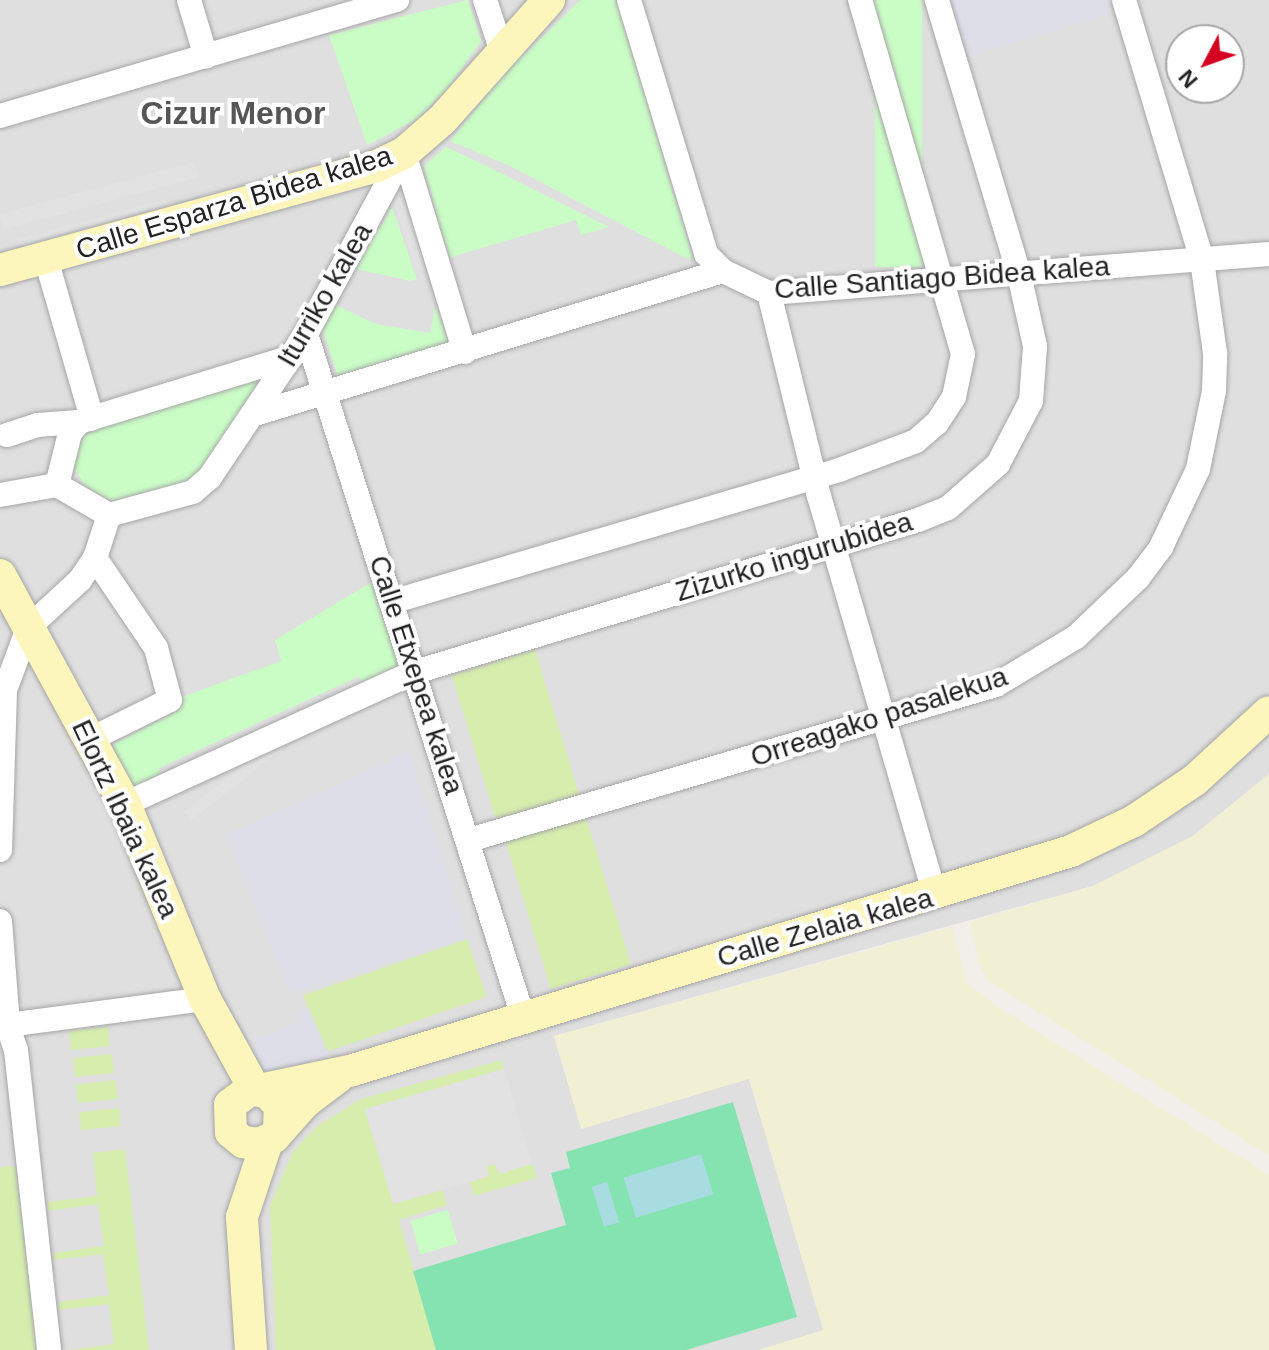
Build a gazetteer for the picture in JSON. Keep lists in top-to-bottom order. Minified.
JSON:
{"streets":{"street":["Calle Esparza Bidea kalea","Calle Santiago Bidea kalea","Iturriko kalea","Zizurko ingurubidea","Calle Etxepea kalea","Orreagako pasalekua","Elortz Ibaia kalea","Calle Zelaia kalea"]},"crossings":[["Calle Esparza Bidea kalea","Iturriko kalea"],["Calle Santiago Bidea kalea","Zizurko ingurubidea"],["Calle Santiago Bidea kalea","Orreagako pasalekua"],["Iturriko kalea","Calle Etxepea kalea"],["Zizurko ingurubidea","Calle Etxepea kalea"],["Zizurko ingurubidea","Elortz Ibaia kalea"],["Calle Etxepea kalea","Orreagako pasalekua"],["Calle Etxepea kalea","Calle Zelaia kalea"],["Elortz Ibaia kalea","Calle Zelaia kalea"]],"districts":["Cizur Menor"],"north":"bottom left"}
